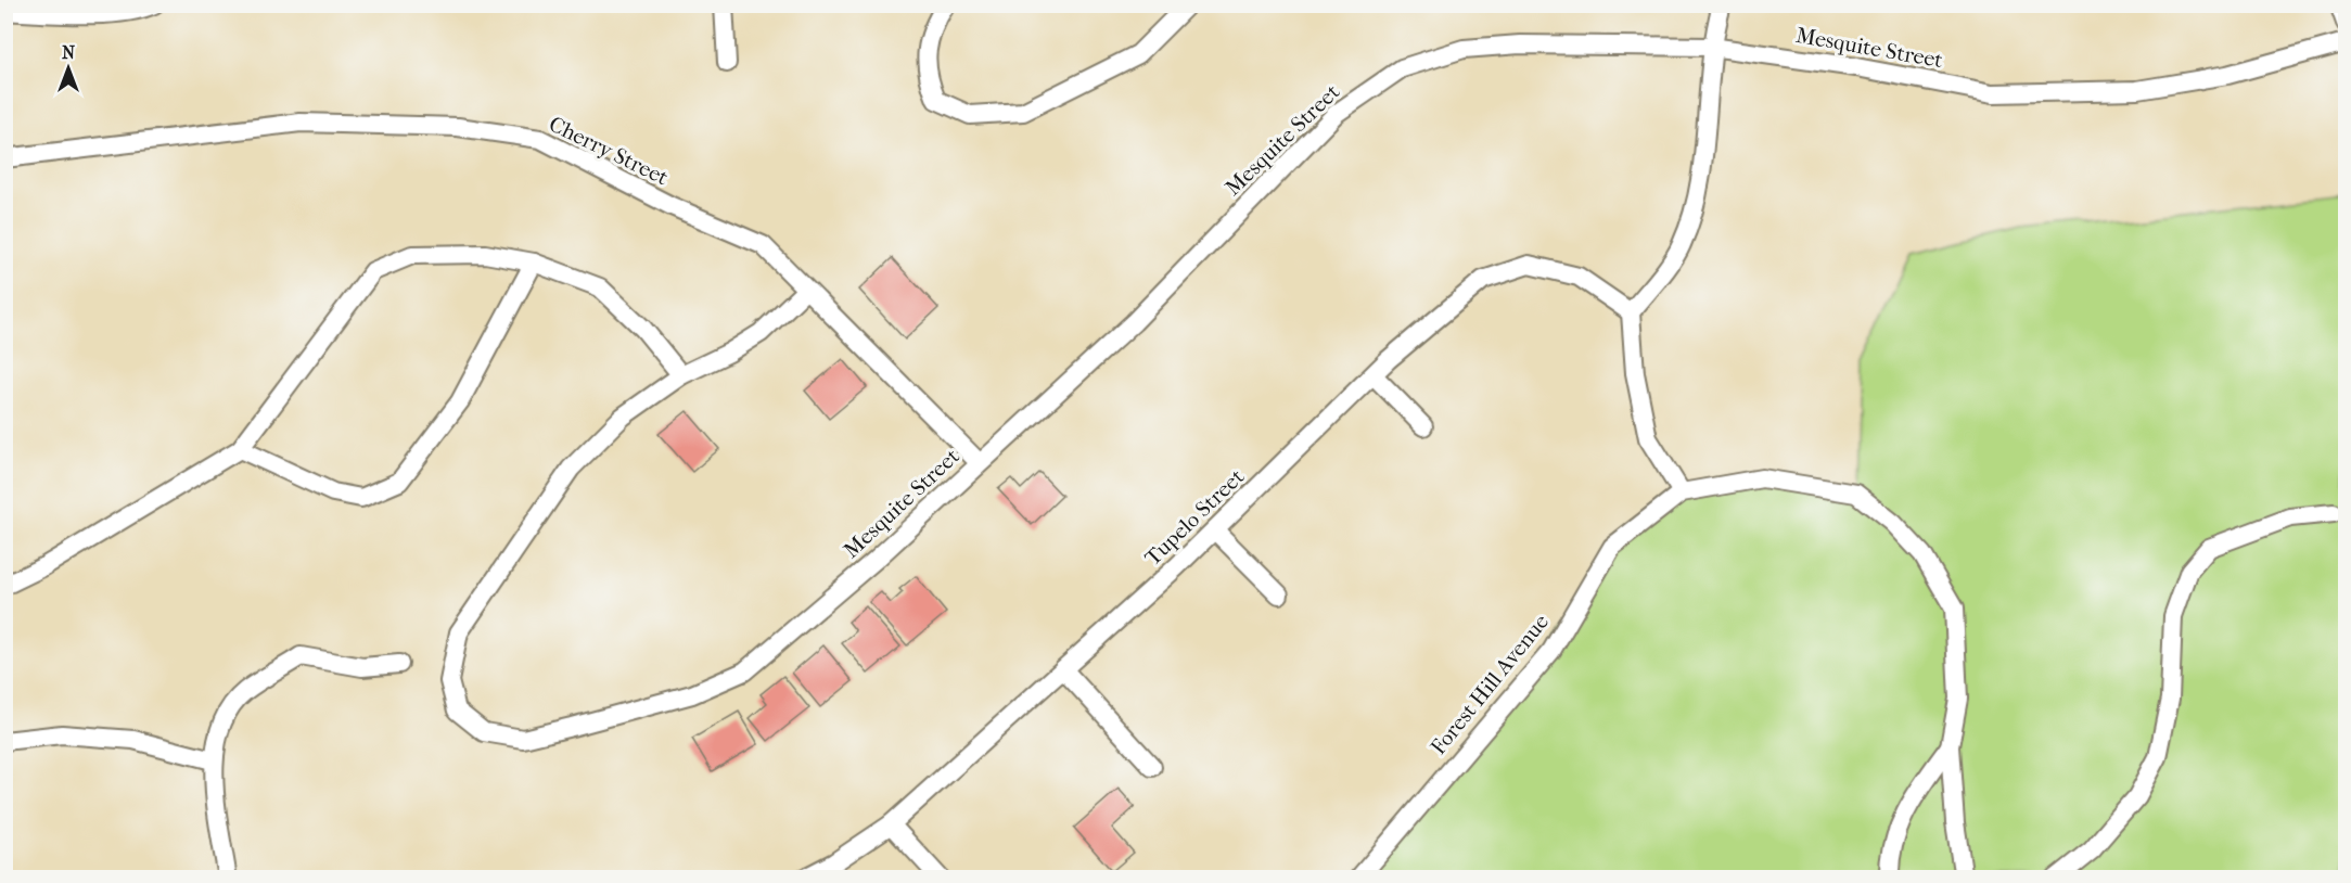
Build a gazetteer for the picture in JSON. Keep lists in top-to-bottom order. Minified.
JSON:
{"streets":{"street":["Mesquite Street","Cherry Street","Tupelo Street","Forest Hill Avenue"]},"crossings":[["Mesquite Street","Cherry Street"]],"north":"top"}
